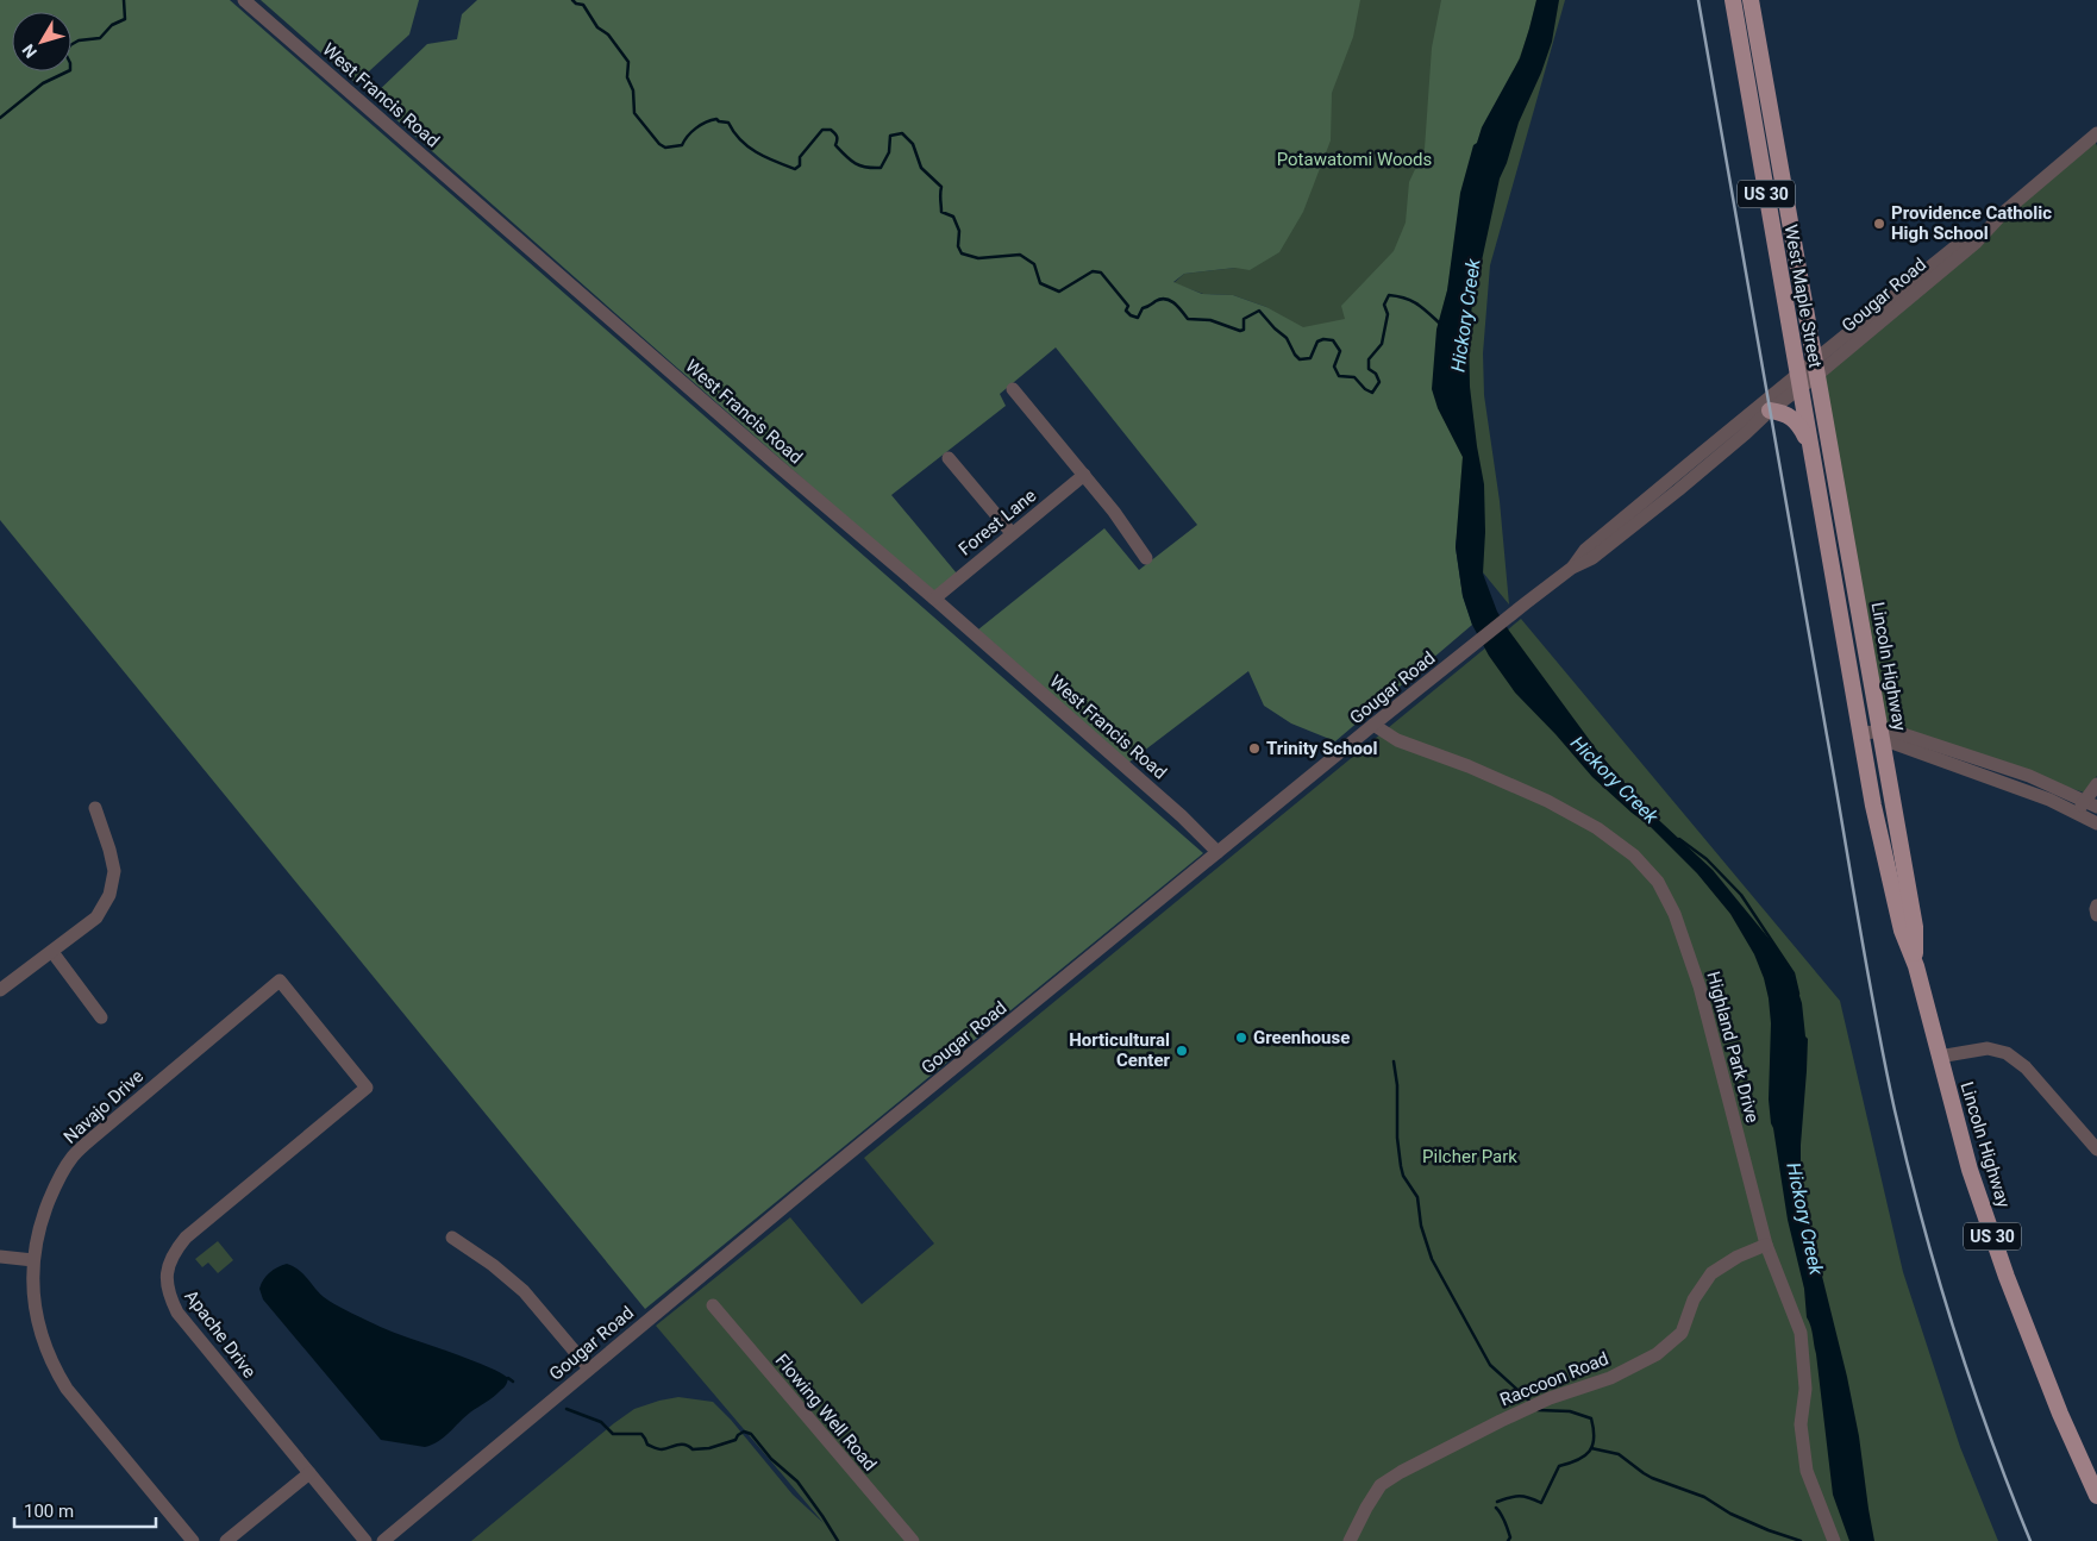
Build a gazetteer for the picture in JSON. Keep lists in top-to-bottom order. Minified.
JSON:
{"streets":{"main road":["US 30","West Maple Street","Lincoln Highway"],"street":["West Francis Road","Gougar Road","Forest Lane","Highland Park Drive","Navajo Drive","Apache Drive","Raccoon Road","Flowing Well Road"]},"crossings":[["West Francis Road","Gougar Road"],["West Francis Road","Forest Lane"],["Gougar Road","West Maple Street"],["Gougar Road","Lincoln Highway"],["Gougar Road","Highland Park Drive"],["West Maple Street","Lincoln Highway"],["Highland Park Drive","Raccoon Road"],["Navajo Drive","Apache Drive"]],"water":["Hickory Creek"],"parks":["Potawatomi Woods","Pilcher Park"],"places":["Providence Catholic High School","Trinity School","Greenhouse","Horticultural Center"],"scale_bar":"100 m","north":"bottom left"}
